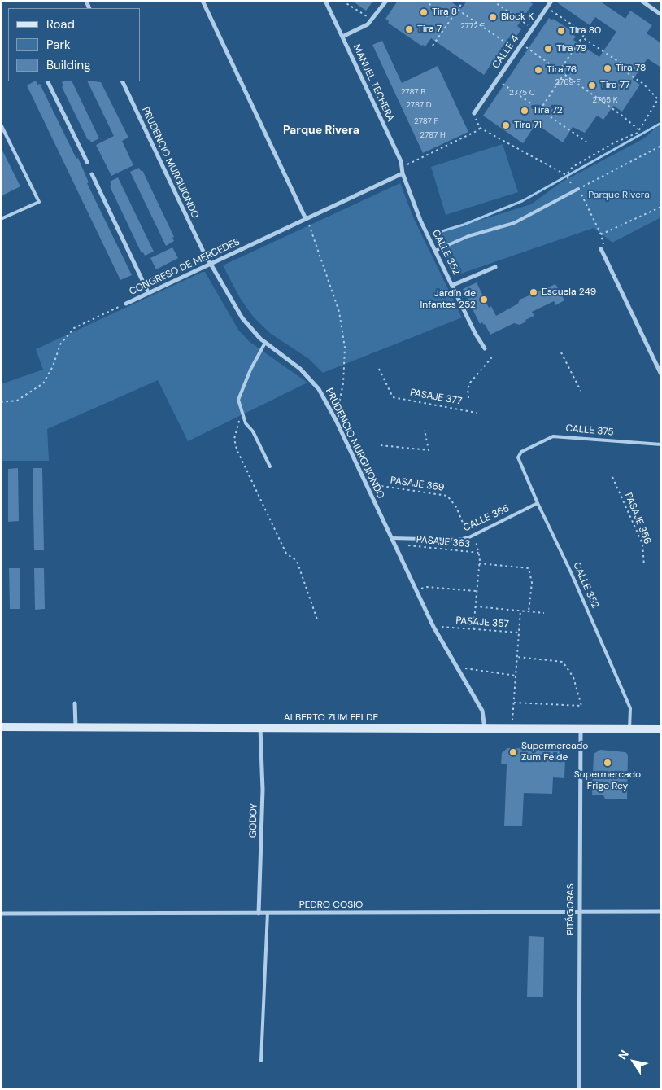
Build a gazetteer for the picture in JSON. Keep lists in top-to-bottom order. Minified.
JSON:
{"streets":{"street":["CALLE 4","MANUEL TECHERA","PRUDENCIO MURGUIONDO","CALLE 352","CONGRESO DE MERCEDES","ALBERTO ZUM FELDE","GODOY","PEDRO COSIO","PITÁGORAS"],"lane":["CALLE 375","CALLE 365"],"path":["PASAJE 377","PASAJE 369","PASAJE 356","PASAJE 363","PASAJE 357"]},"crossings":[["MANUEL TECHERA","CALLE 352"],["MANUEL TECHERA","CONGRESO DE MERCEDES"],["PRUDENCIO MURGUIONDO","CONGRESO DE MERCEDES"],["PRUDENCIO MURGUIONDO","CALLE 365"],["PRUDENCIO MURGUIONDO","ALBERTO ZUM FELDE"],["CALLE 352","CONGRESO DE MERCEDES"],["CALLE 352","CALLE 375"],["CALLE 352","CALLE 365"],["CALLE 352","ALBERTO ZUM FELDE"],["PASAJE 369","CALLE 365"],["ALBERTO ZUM FELDE","GODOY"],["ALBERTO ZUM FELDE","PITÁGORAS"],["GODOY","PEDRO COSIO"],["PEDRO COSIO","PITÁGORAS"]],"districts":["Parque Rivera"],"parks":["Parque Rivera"],"places":["Tira 8","Block K","Tira 7","Tira 80","Tira 79","Tira 78","Tira 76","Tira 77","Tira 72","Tira 71","Escuela 249","Jardín de Infantes 252","Supermercado Zum Felde","Supermercado Frigo Rey"],"house_numbers":["2772 E","2769 F","2787 B","2775 C","2765 K","2787 D","2787 F","2787 H"],"legend":["Road","Park","Building"],"north":"top left"}
